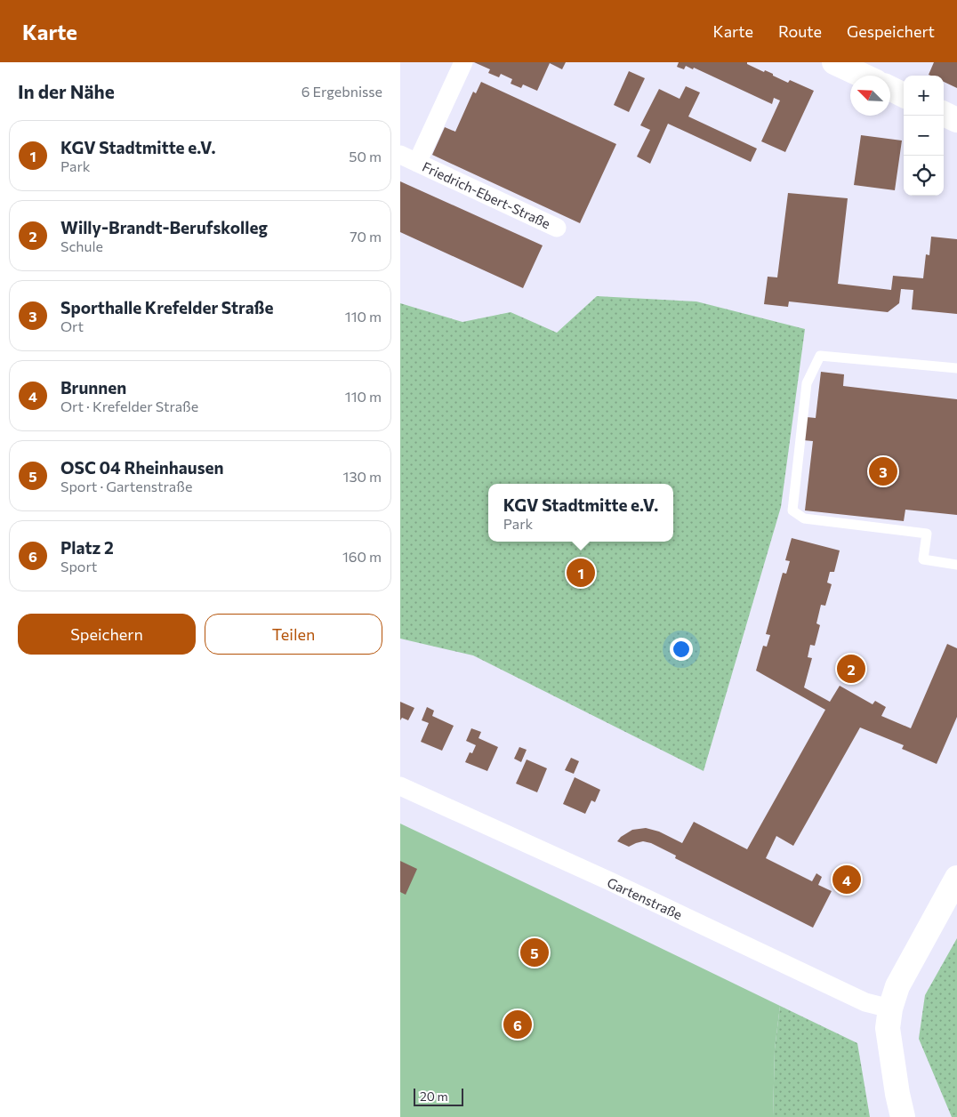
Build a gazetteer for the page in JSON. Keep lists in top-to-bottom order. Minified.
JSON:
{"streets":{"street":["Friedrich-Ebert-Straße","Gartenstraße"]},"scale_bar":"20 m","north":"top left","page":{"header":"Karte","nav":["Karte","Route","Gespeichert"],"heading":["In der Nähe","6 Ergebnisse"],"map_buttons":["+","−"],"list":[{"mark":"1","name":"KGV Stadtmitte e.V.","note":"Park","value":"50 m"},{"mark":"2","name":"Willy-Brandt-Berufskolleg","note":"Schule","value":"70 m"},{"mark":"3","name":"Sporthalle Krefelder Straße","note":"Ort","value":"110 m"},{"mark":"4","name":"Brunnen","note":"Ort · Krefelder Straße","value":"110 m"},{"mark":"5","name":"OSC 04 Rheinhausen","note":"Sport · Gartenstraße","value":"130 m"},{"mark":"6","name":"Platz 2","note":"Sport","value":"160 m"}],"pins":["3","1","2","4","5","6"],"popup":["KGV Stadtmitte e.V.","Park"],"buttons":["Speichern","Teilen"],"scale":"20 m"}}
